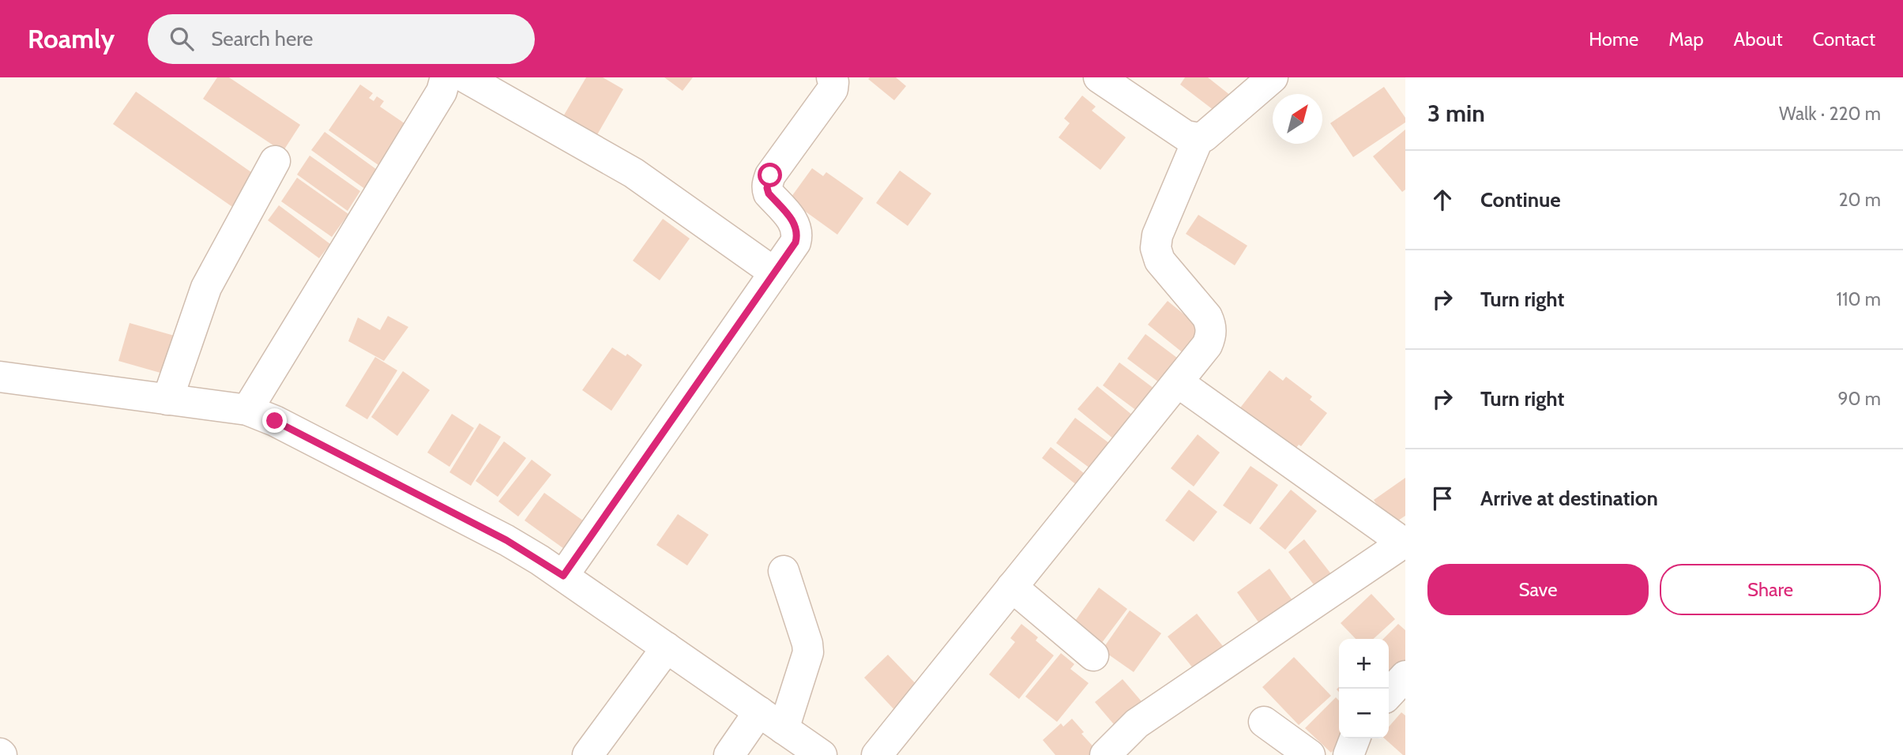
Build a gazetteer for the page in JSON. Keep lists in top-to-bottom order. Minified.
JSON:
{"north":"top right","page":{"header":"Roamly","search":"Search here","nav":["Home","Map","About","Contact"],"heading":["3 min","Walk · 220 m"],"list":[["Continue","20 m"],["Turn right","110 m"],["Turn right","90 m"],"Arrive at destination"],"buttons":["Save","Share"],"map_buttons":["+","−"]}}
